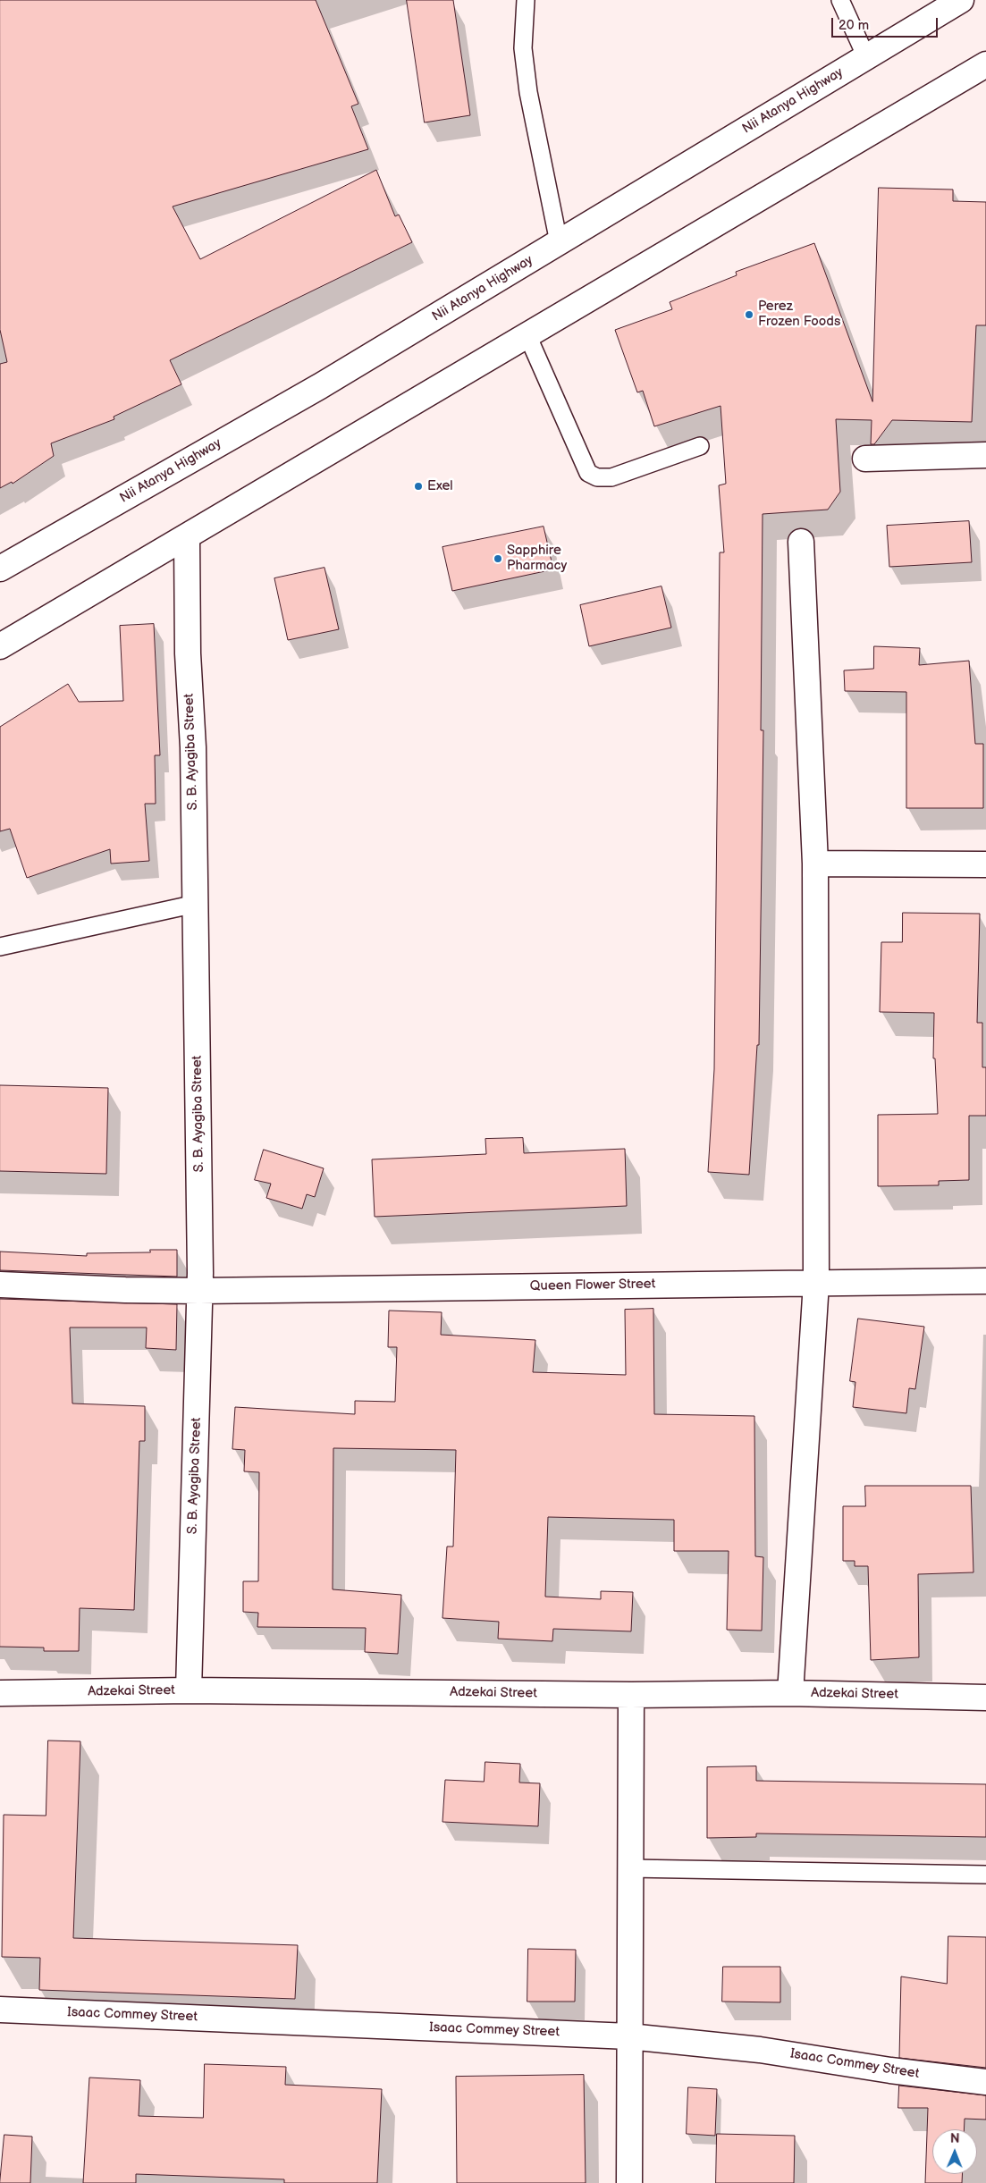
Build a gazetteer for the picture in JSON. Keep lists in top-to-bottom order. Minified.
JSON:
{"streets":{"street":["Nii Atanya Highway","S. B. Ayagiba Street","Queen Flower Street","Adzekai Street","Isaac Commey Street"]},"crossings":[["S. B. Ayagiba Street","Queen Flower Street"],["S. B. Ayagiba Street","Adzekai Street"]],"places":["Perez Frozen Foods","Exel","Sapphire Pharmacy"],"scale_bar":"20 m","north":"top"}
